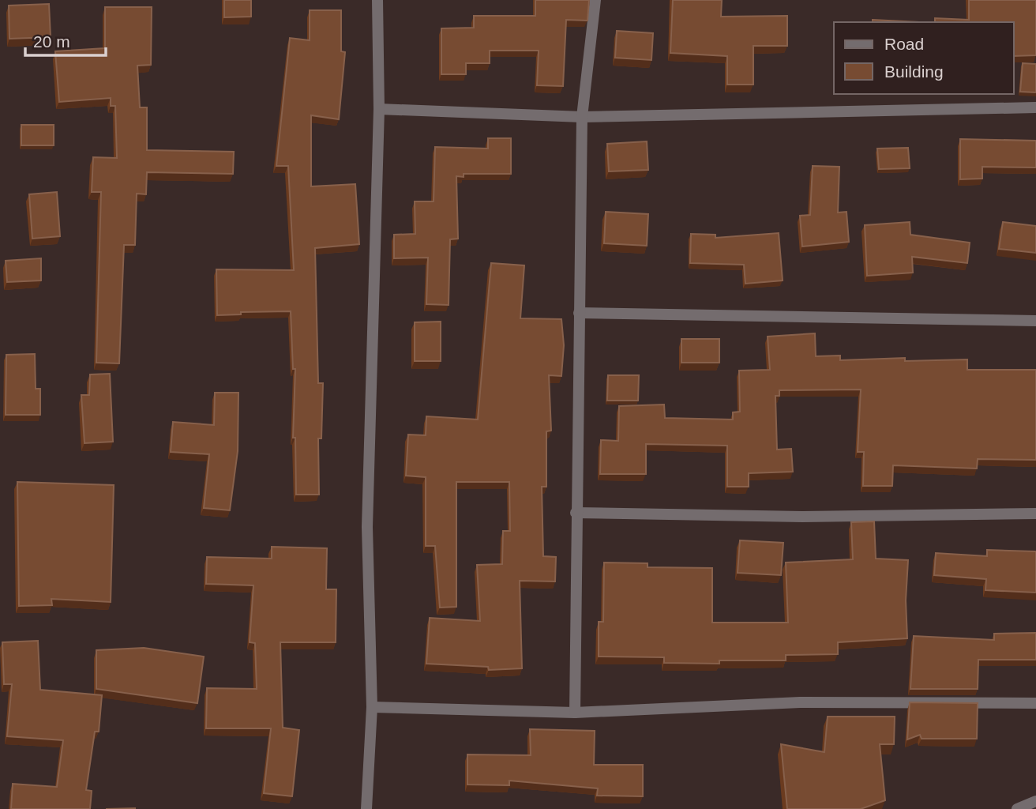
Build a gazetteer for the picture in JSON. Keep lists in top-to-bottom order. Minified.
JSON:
{"legend":["Road","Building"],"scale_bar":"20 m"}
